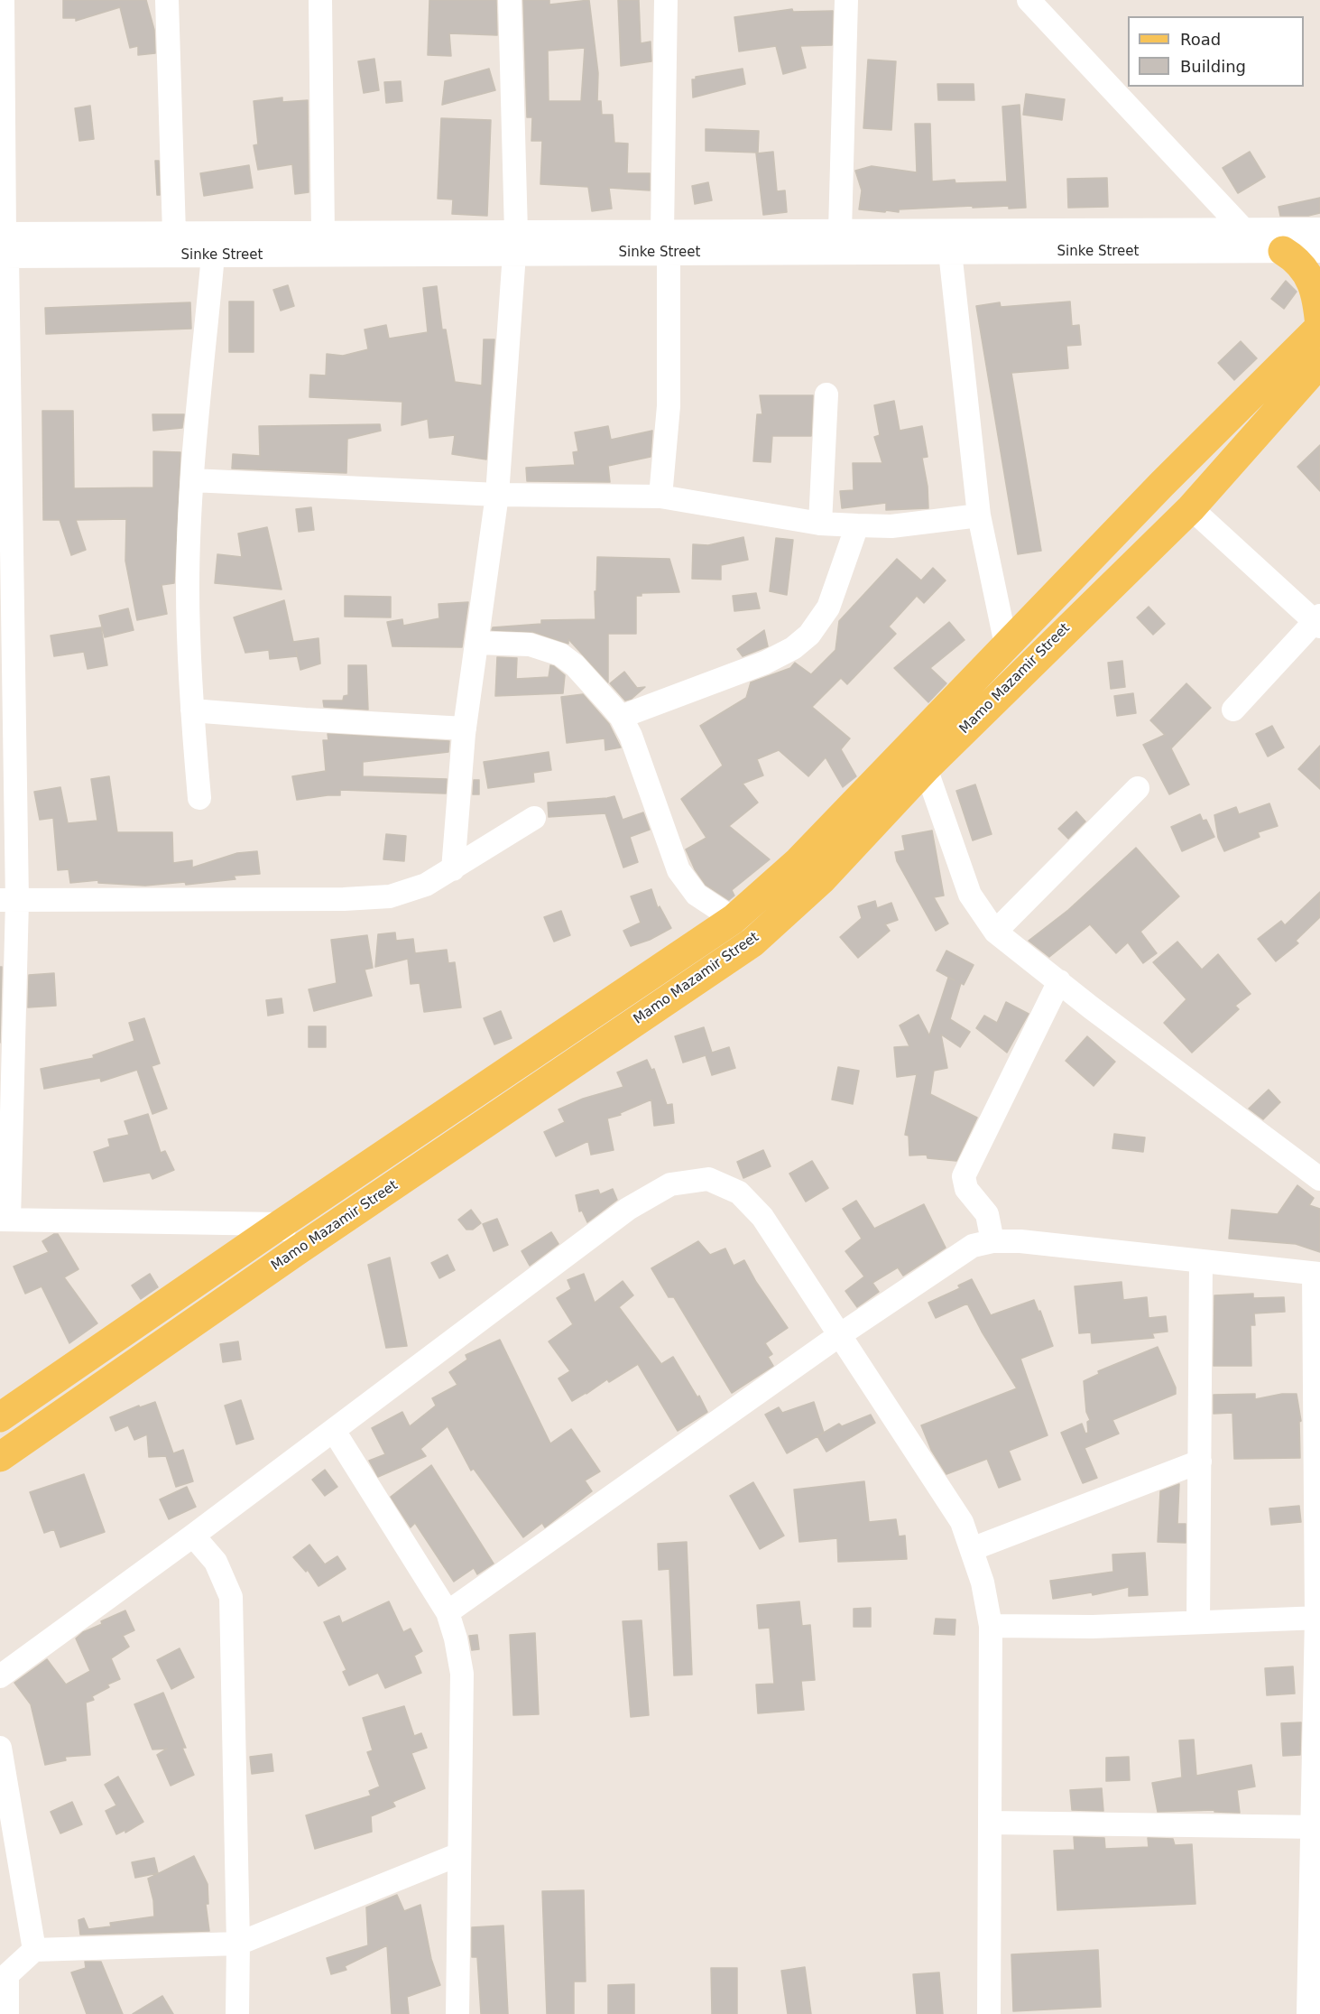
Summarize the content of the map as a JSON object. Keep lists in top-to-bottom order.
{
  "streets": {
    "main road": ["Mamo Mazamir Street"],
    "street": ["Sinke Street"]
  },
  "legend": ["Road", "Building"]
}
